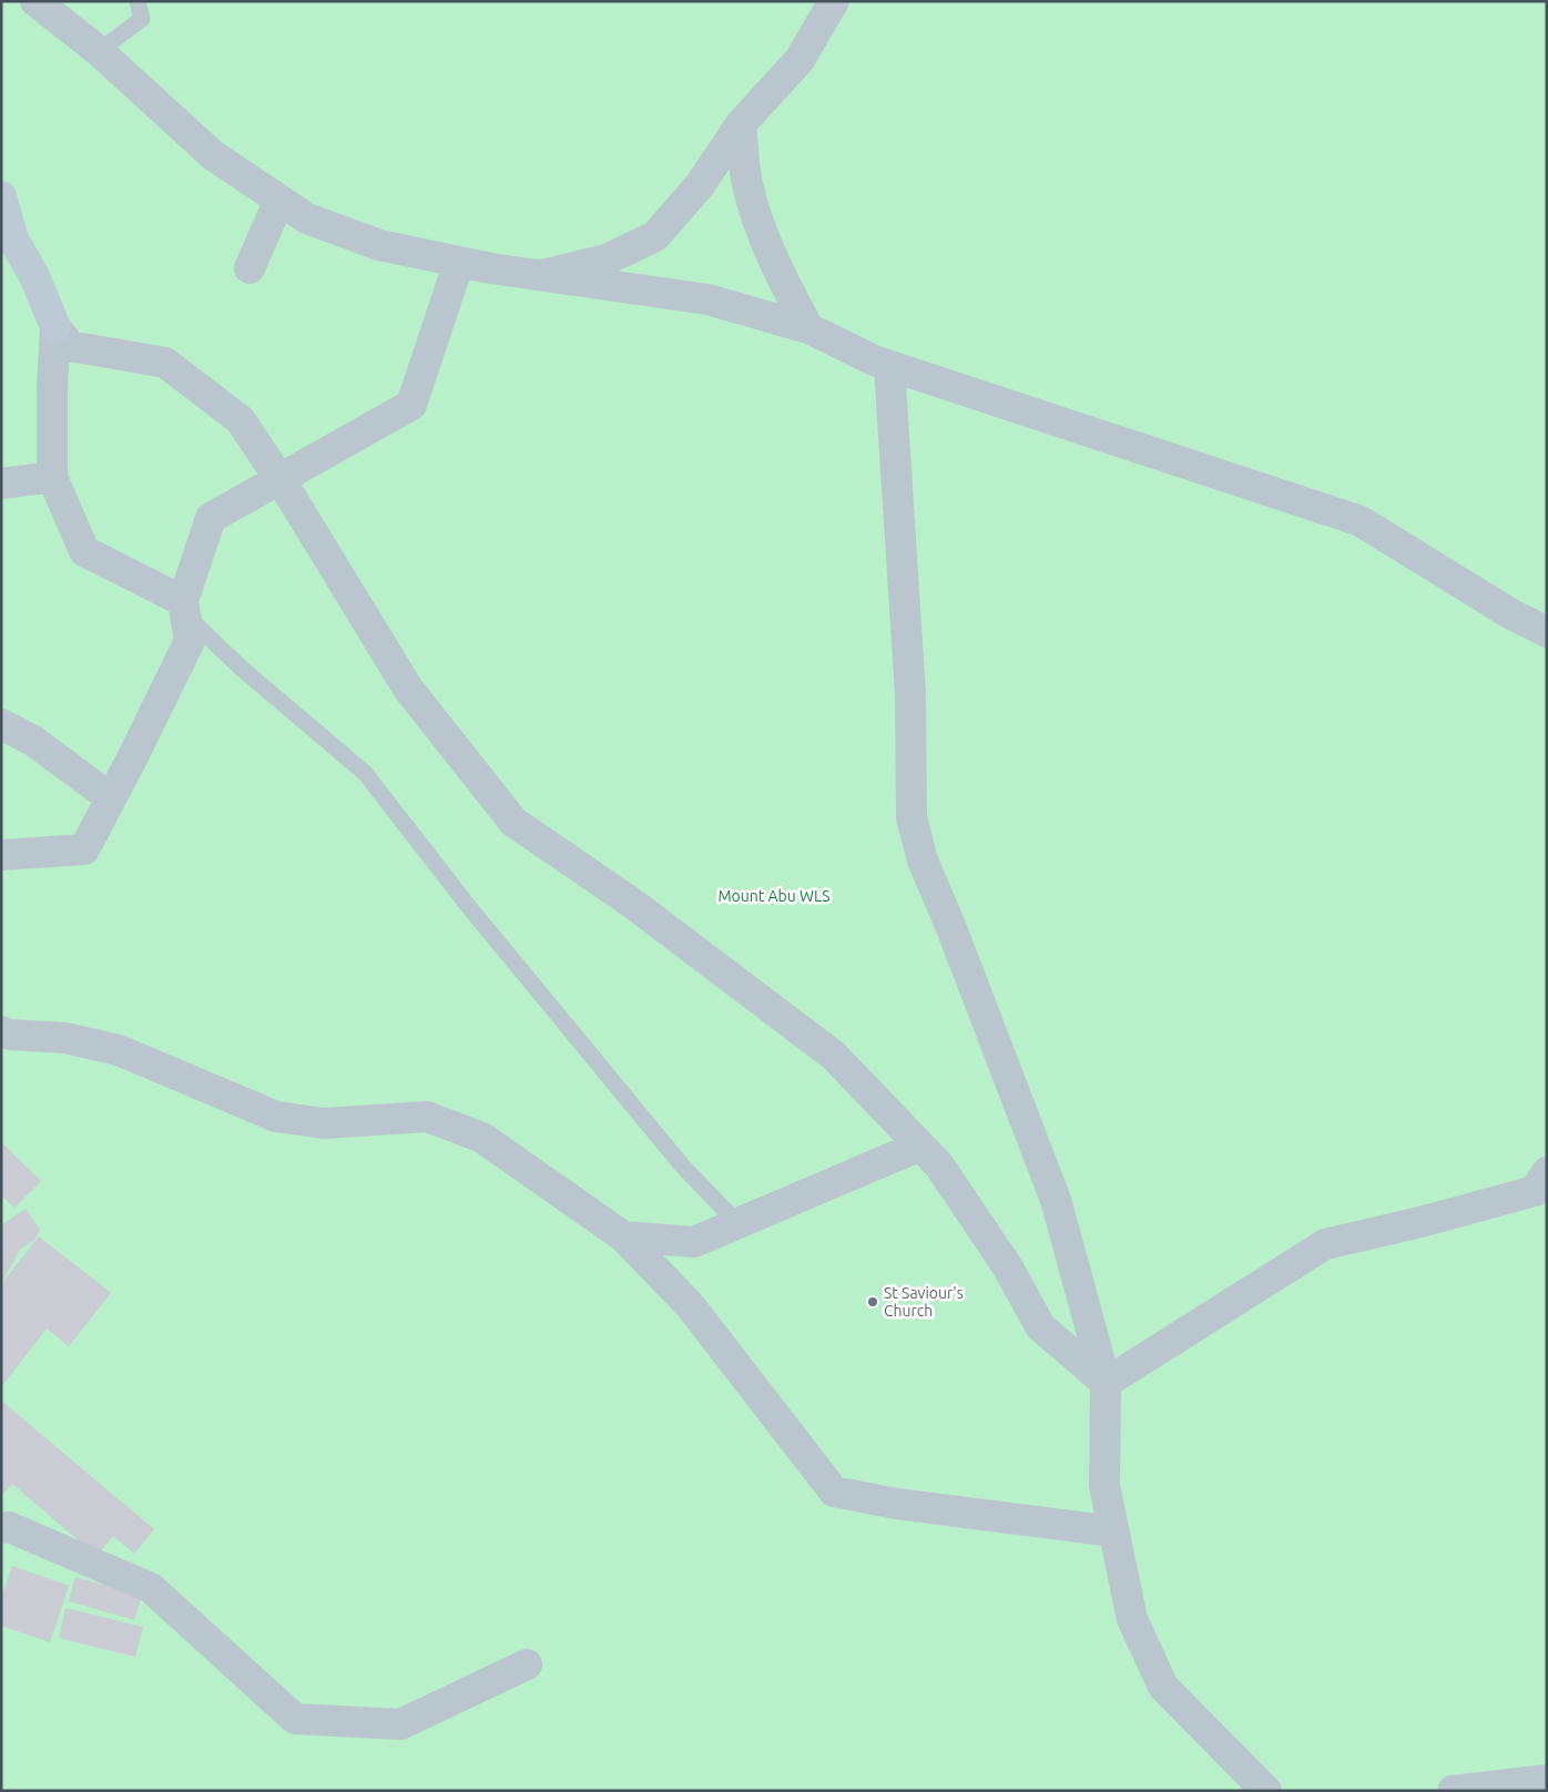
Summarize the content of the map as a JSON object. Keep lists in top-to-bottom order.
{
  "parks": ["Mount Abu WLS"],
  "places": ["St Saviour's Church"]
}
